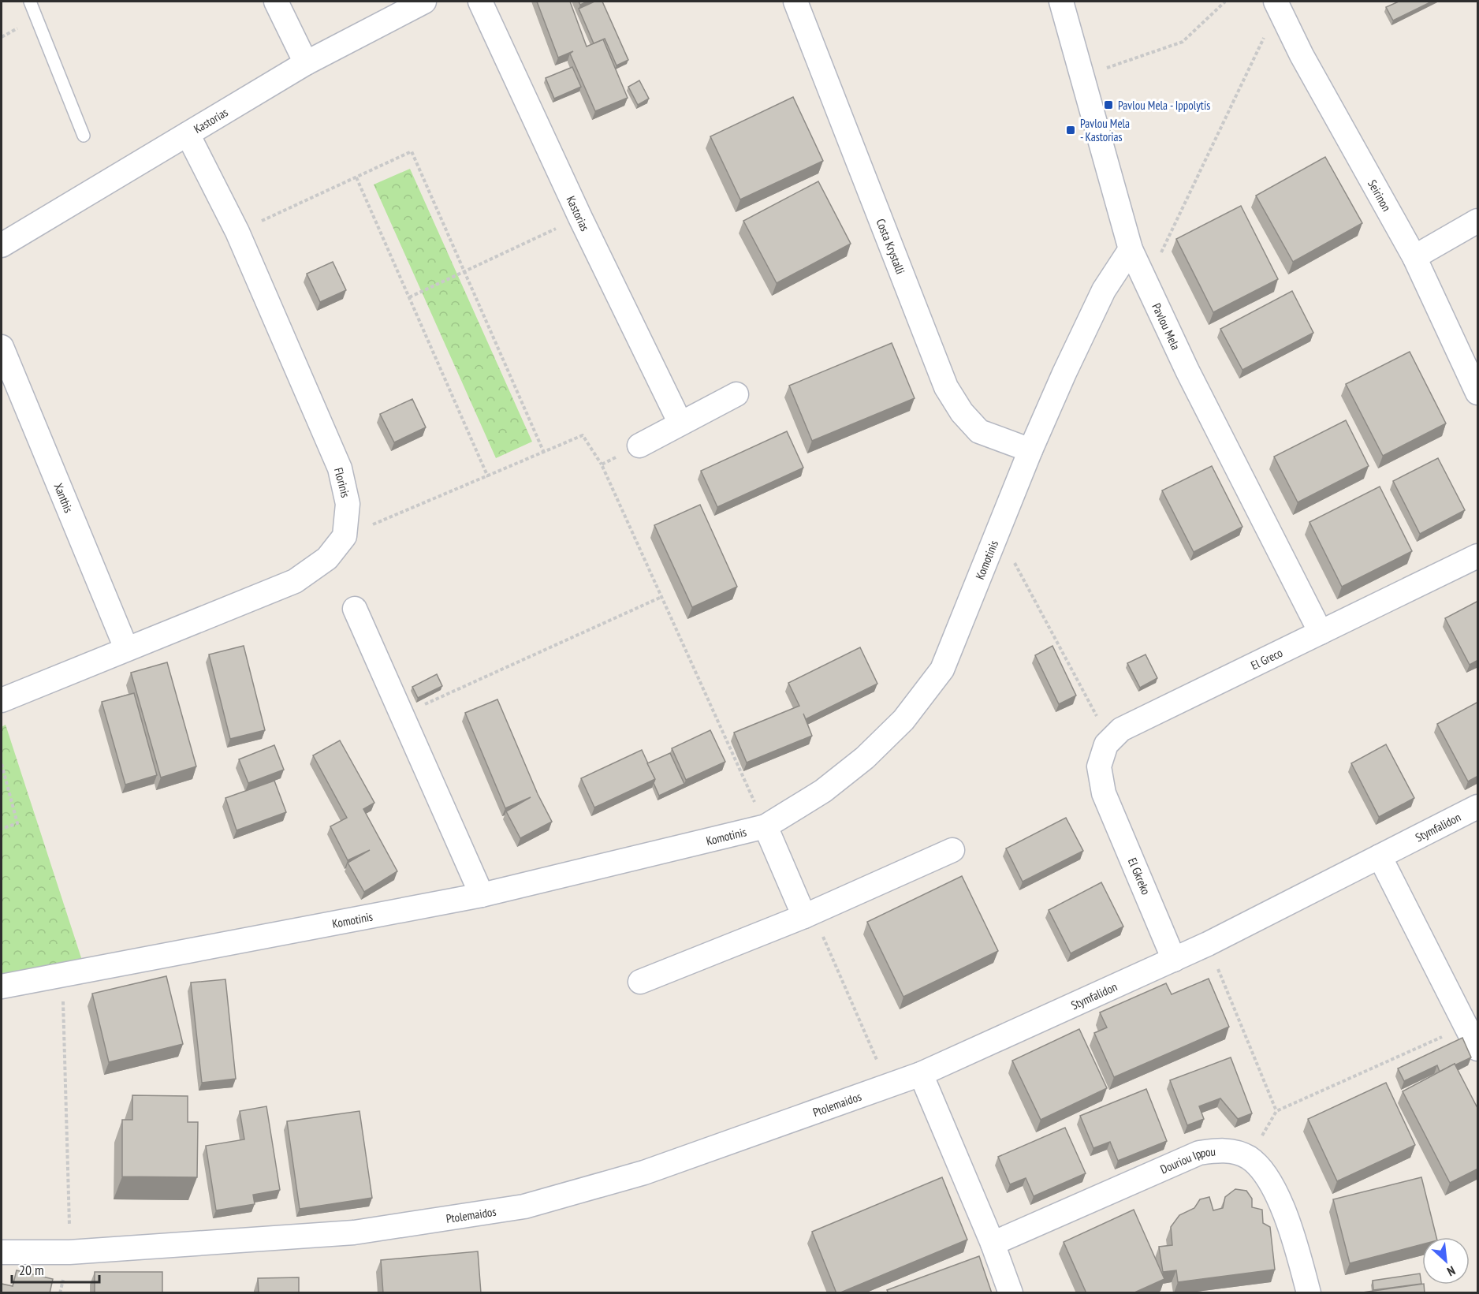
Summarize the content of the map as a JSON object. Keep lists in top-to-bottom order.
{
  "streets": {
    "street": [
      "Kastorias",
      "Seirinon",
      "Costa Krystalli",
      "Pavlou Mela",
      "Florinis",
      "Xanthis",
      "Komotinis",
      "El Greco",
      "Stymfalidon",
      "El Gkreko",
      "Ptolemaidos",
      "Douriou Ippou"
    ]
  },
  "crossings": [
    ["Kastorias", "Florinis"],
    ["Costa Krystalli", "Komotinis"],
    ["Pavlou Mela", "Komotinis"],
    ["Pavlou Mela", "El Greco"],
    ["El Greco", "El Gkreko"],
    ["Stymfalidon", "El Gkreko"],
    ["Stymfalidon", "Ptolemaidos"]
  ],
  "places": {
    "transit": ["Pavlou Mela - Ippolytis", "Pavlou Mela - Kastorias"]
  },
  "scale_bar": "20 m",
  "north": "bottom right"
}
